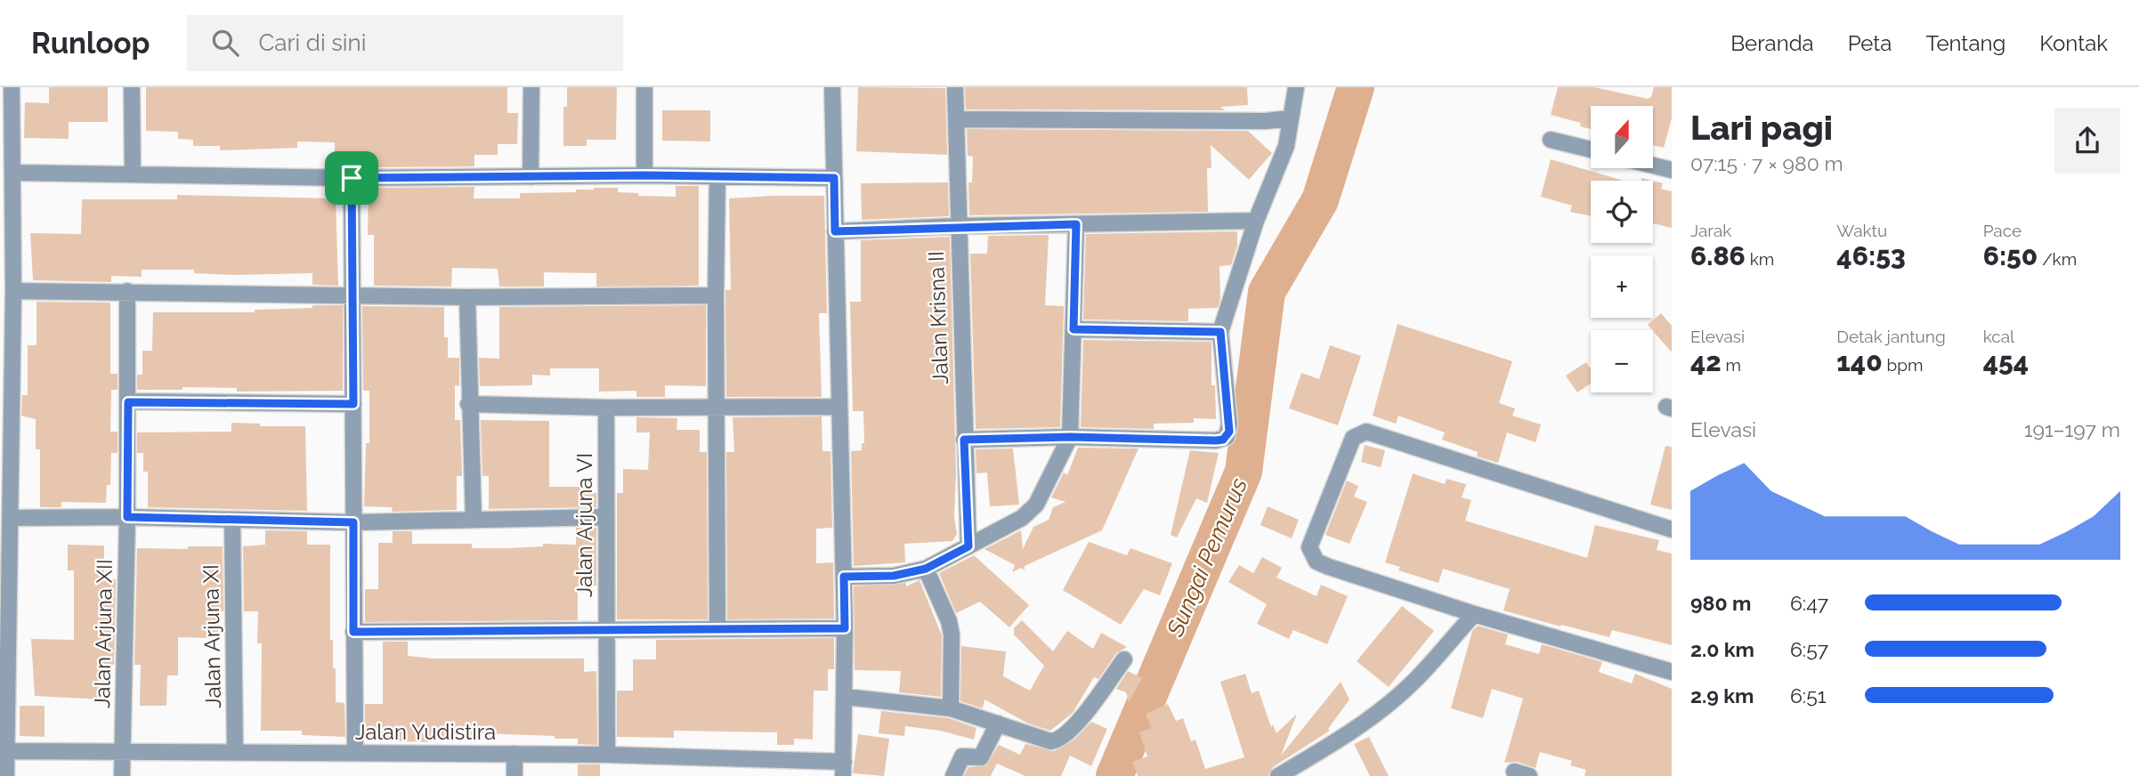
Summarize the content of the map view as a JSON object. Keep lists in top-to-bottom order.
{
  "streets": {
    "street": [
      "Jalan Krisna II",
      "Jalan Arjuna VI",
      "Jalan Arjuna XII",
      "Jalan Arjuna XI",
      "Jalan Yudistira"
    ]
  },
  "crossings": [
    ["Jalan Arjuna VI", "Jalan Yudistira"],
    ["Jalan Arjuna XII", "Jalan Yudistira"],
    ["Jalan Arjuna XI", "Jalan Yudistira"]
  ],
  "water": ["Sungai Pemurus"],
  "north": "top",
  "page": {
    "header": "Runloop",
    "search": "Cari di sini",
    "nav": [
      "Beranda",
      "Peta",
      "Tentang",
      "Kontak"
    ],
    "heading": ["Lari pagi", "07:15 · 7 × 980 m"],
    "map_buttons": ["+", "−"],
    "stats": [
      ["Jarak", "6.86 km"],
      ["Waktu", "46:53"],
      ["Pace", "6:50 /km"],
      ["Elevasi", "42 m"],
      ["Detak jantung", "140 bpm"],
      ["kcal", "454"]
    ],
    "chart": ["Elevasi", "191–197 m"],
    "list": [
      {
        "name": "980 m",
        "note": "6:47"
      },
      {
        "name": "2.0 km",
        "note": "6:57"
      },
      {
        "name": "2.9 km",
        "note": "6:51"
      }
    ]
  }
}
